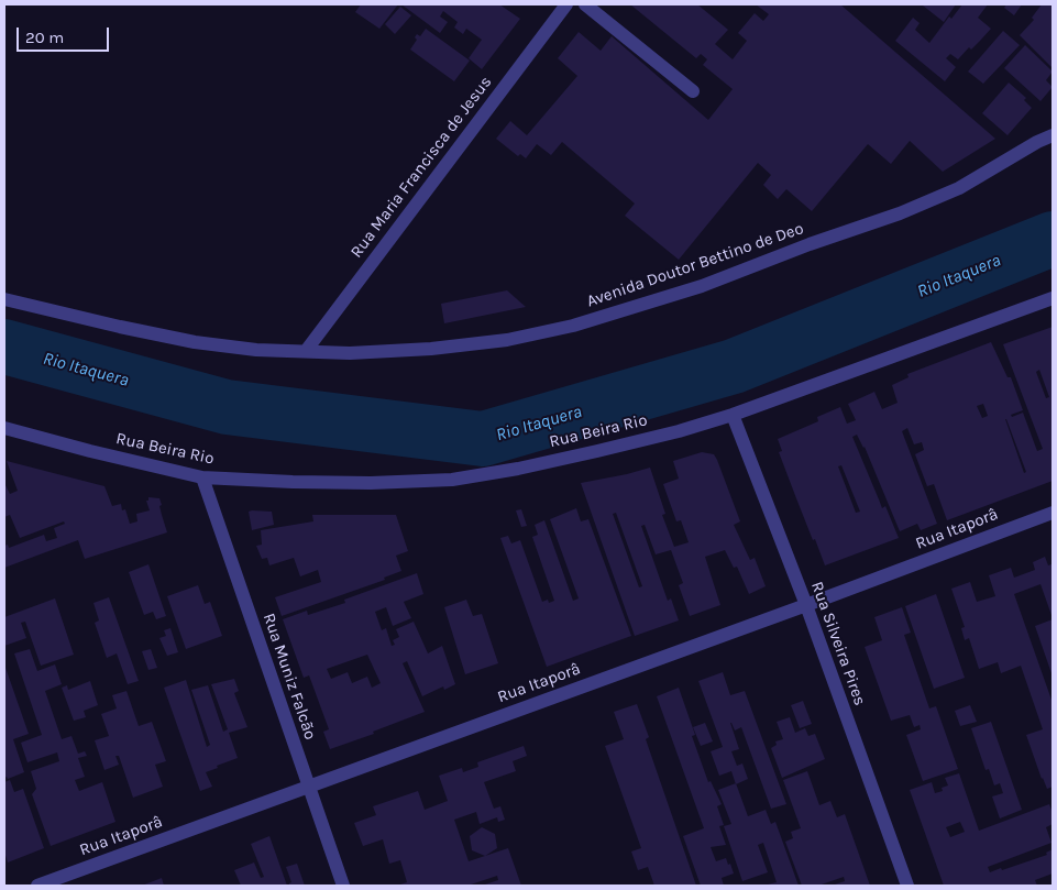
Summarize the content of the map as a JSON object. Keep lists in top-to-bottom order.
{
  "streets": {
    "street": [
      "Rua Maria Francisca de Jesus",
      "Avenida Doutor Bettino de Deo",
      "Rua Beira Rio",
      "Rua Itaporâ",
      "Rua Silveira Pires",
      "Rua Muniz Falcão"
    ]
  },
  "crossings": [
    ["Rua Maria Francisca de Jesus", "Avenida Doutor Bettino de Deo"],
    ["Rua Beira Rio", "Rua Silveira Pires"],
    ["Rua Beira Rio", "Rua Muniz Falcão"],
    ["Rua Itaporâ", "Rua Silveira Pires"],
    ["Rua Itaporâ", "Rua Muniz Falcão"]
  ],
  "water": ["Rio Itaquera"],
  "scale_bar": "20 m"
}
